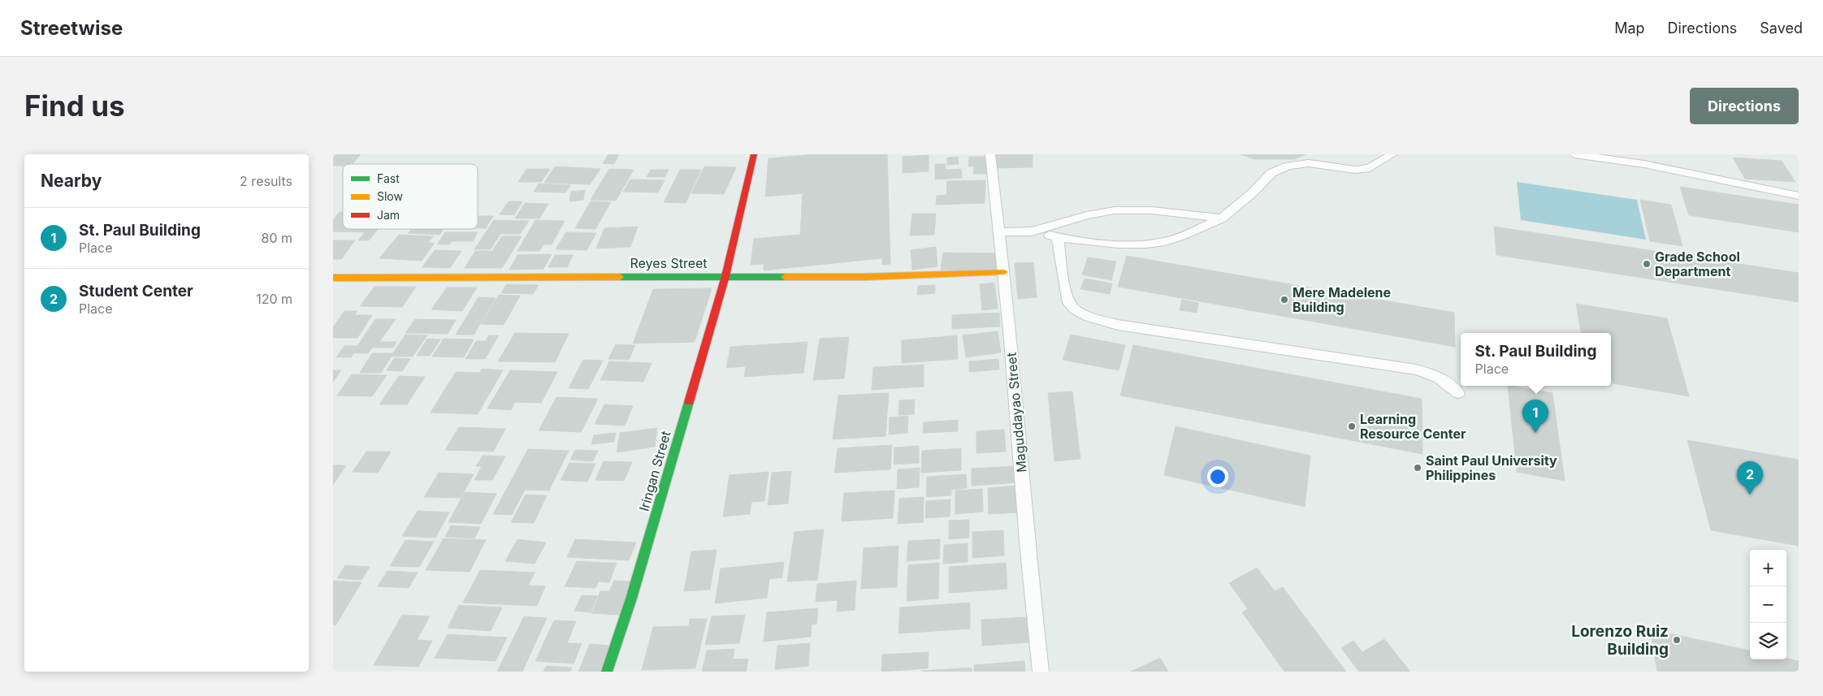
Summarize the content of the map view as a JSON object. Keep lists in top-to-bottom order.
{
  "streets": {
    "street": ["Reyes Street", "Iringan Street"],
    "lane": ["Maguddayao Street"]
  },
  "crossings": [
    ["Reyes Street", "Maguddayao Street"],
    ["Reyes Street", "Iringan Street"]
  ],
  "places": [
    "Grade School Department",
    "Mere Madelene Building",
    "Learning Resource Center",
    "Saint Paul University Philippines",
    "Lorenzo Ruiz Building"
  ],
  "legend": ["Fast", "Slow", "Jam"],
  "page": {
    "header": "Streetwise",
    "nav": ["Map", "Directions", "Saved"],
    "buttons": "Directions",
    "title": "Find us",
    "heading": ["Nearby", "2 results"],
    "list": [
      {
        "mark": "1",
        "name": "St. Paul Building",
        "note": "Place",
        "value": "80 m"
      },
      {
        "mark": "2",
        "name": "Student Center",
        "note": "Place",
        "value": "120 m"
      }
    ],
    "popup": ["St. Paul Building", "Place"],
    "pins": ["1", "2"],
    "map_buttons": ["+", "−"]
  }
}
